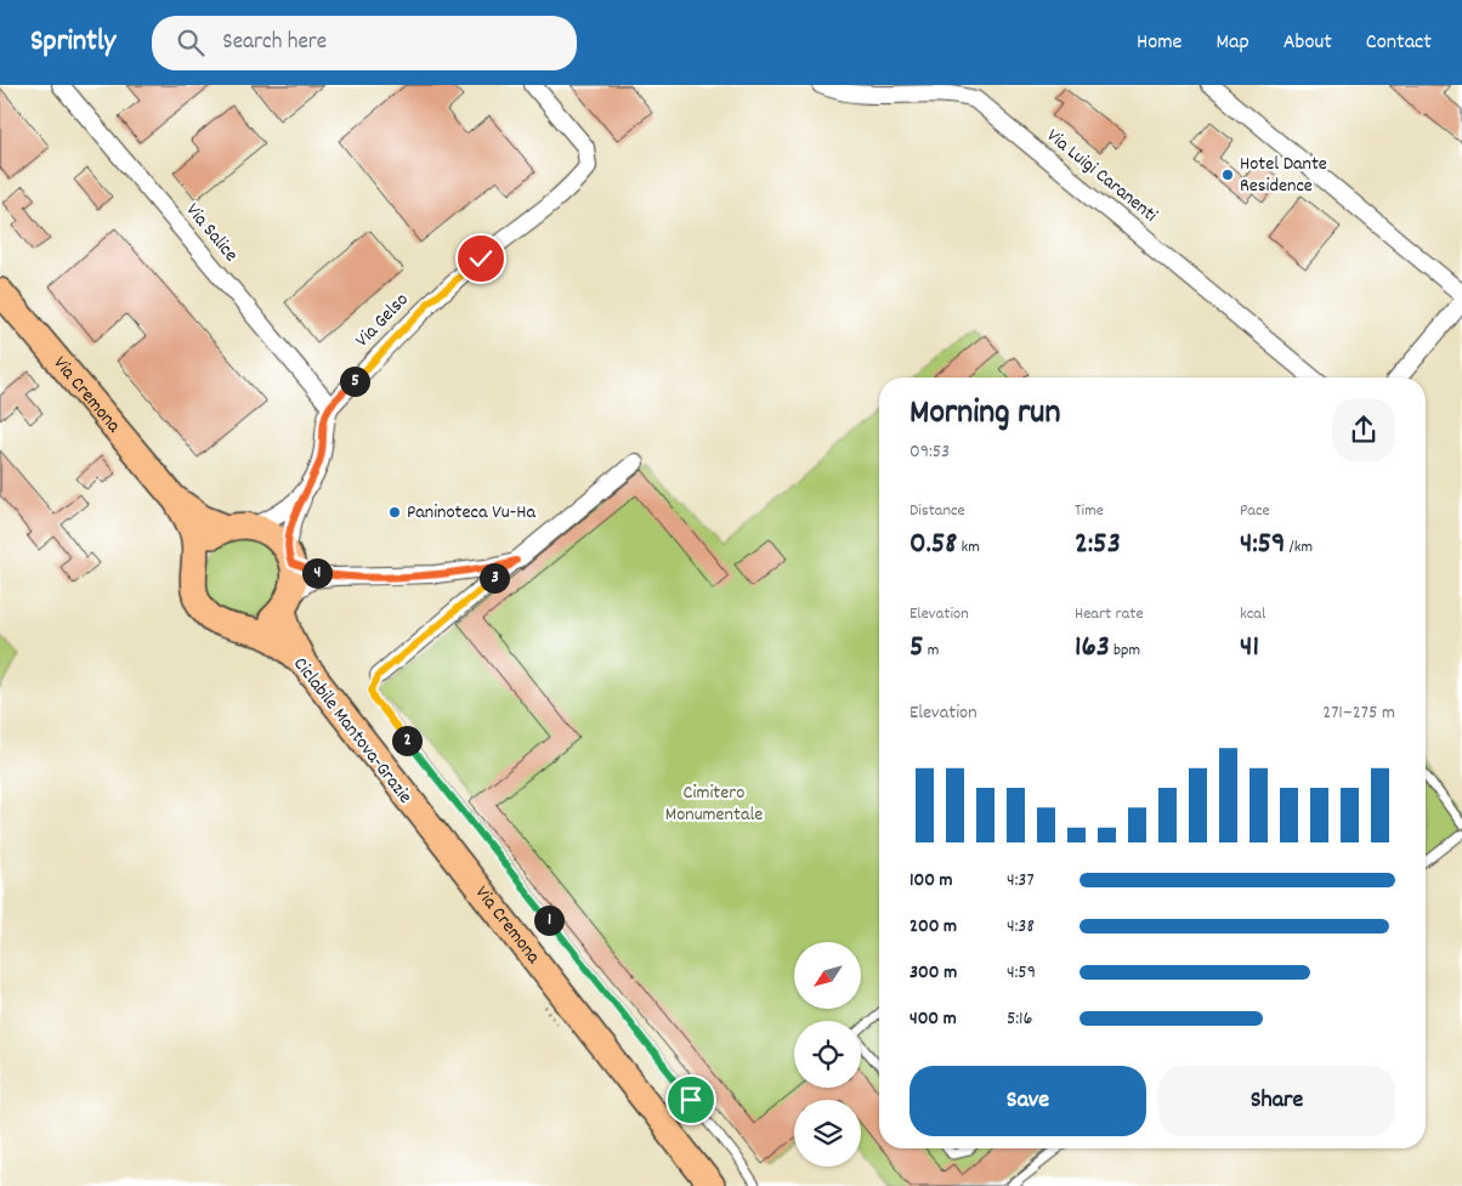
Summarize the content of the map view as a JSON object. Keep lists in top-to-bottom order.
{
  "streets": {
    "main road": ["Via Cremona"],
    "street": ["Via Luigi Caranenti", "Via Salice", "Via Gelso"]
  },
  "crossings": [
    ["Via Salice", "Via Gelso"]
  ],
  "parks": ["Cimitero Monumentale"],
  "places": ["Hotel Dante Residence", "Paninoteca Vu-Ha"],
  "north": "bottom left",
  "page": {
    "header": "Sprintly",
    "search": "Search here",
    "nav": [
      "Home",
      "Map",
      "About",
      "Contact"
    ],
    "pins": [
      "5",
      "4",
      "3",
      "2",
      "1"
    ],
    "heading": ["Morning run", "09:53"],
    "stats": [
      ["Distance", "0.58 km"],
      ["Time", "2:53"],
      ["Pace", "4:59 /km"],
      ["Elevation", "5 m"],
      ["Heart rate", "163 bpm"],
      ["kcal", "41"]
    ],
    "chart": ["Elevation", "271–275 m"],
    "list": [
      {
        "name": "100 m",
        "note": "4:37"
      },
      {
        "name": "200 m",
        "note": "4:38"
      },
      {
        "name": "300 m",
        "note": "4:59"
      },
      {
        "name": "400 m",
        "note": "5:16"
      }
    ],
    "buttons": ["Save", "Share"]
  }
}
